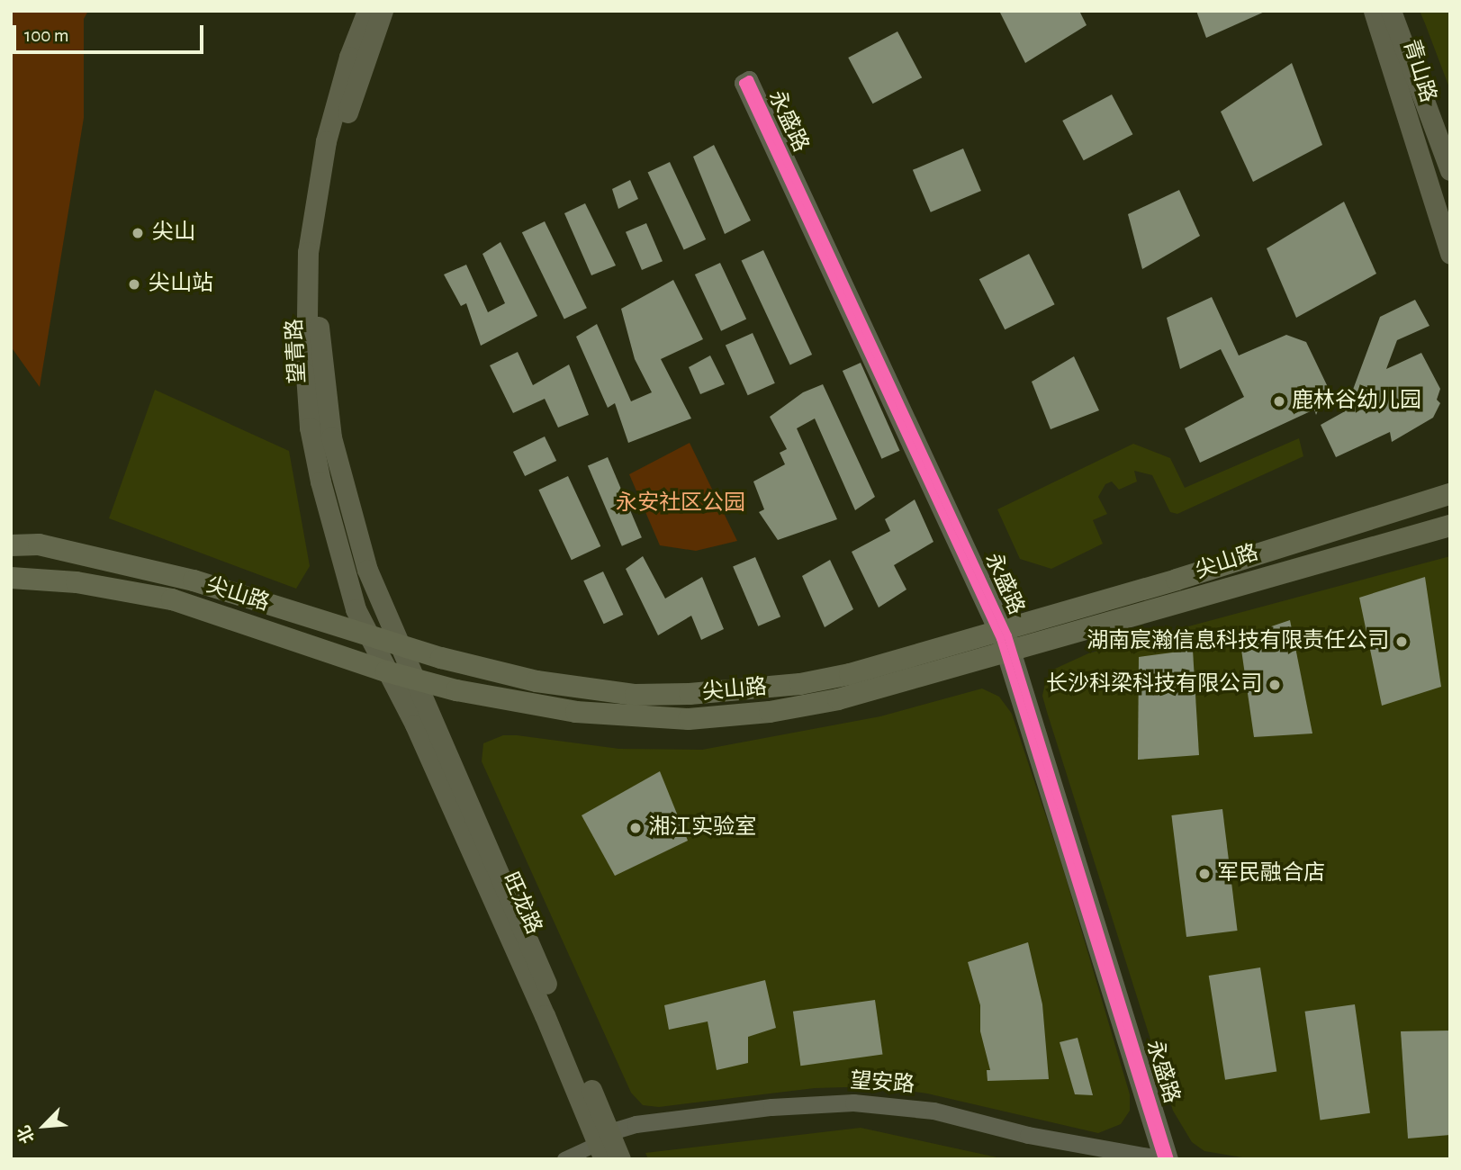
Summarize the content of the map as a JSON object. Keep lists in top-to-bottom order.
{
  "streets": {
    "main road": [
      "青山路",
      "望青路",
      "尖山路",
      "旺龙路"
    ],
    "street": ["永盛路", "望安路"]
  },
  "crossings": [
    ["永盛路", "尖山路"],
    ["永盛路", "望安路"],
    ["望青路", "尖山路"],
    ["望青路", "旺龙路"],
    ["尖山路", "旺龙路"],
    ["旺龙路", "望安路"]
  ],
  "parks": ["永安社区公园"],
  "places": [
    "尖山",
    "尖山站",
    "鹿林谷幼儿园",
    "湖南宸瀚信息科技有限责任公司",
    "长沙科梁科技有限公司",
    "湘江实验室",
    "军民融合店"
  ],
  "scale_bar": "100 m",
  "north": "bottom left"
}
